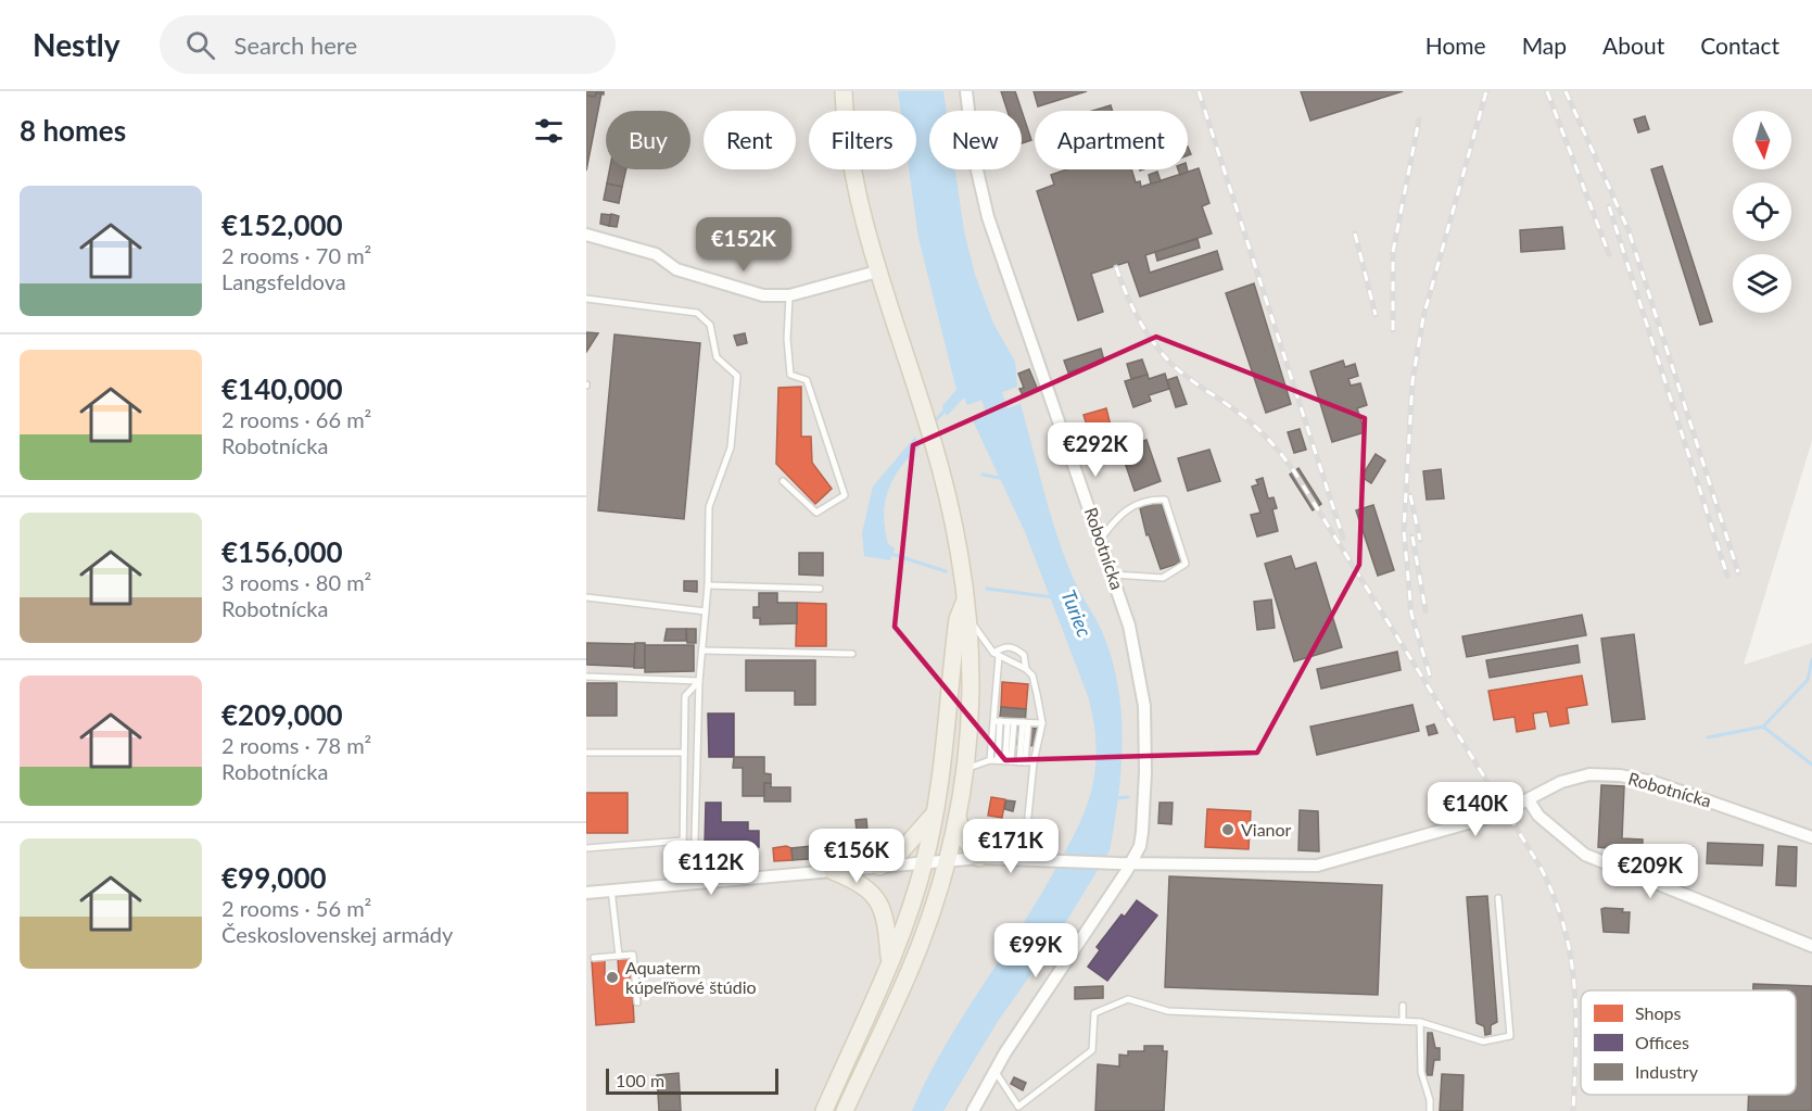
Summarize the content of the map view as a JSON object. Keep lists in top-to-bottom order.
{
  "streets": {
    "street": ["Robotnícka"]
  },
  "water": ["Turiec"],
  "places": ["Vianor", "Aquaterm kúpeľňové štúdio"],
  "legend": ["Shops", "Offices", "Industry"],
  "scale_bar": "100 m",
  "north": "bottom",
  "page": {
    "header": "Nestly",
    "search": "Search here",
    "nav": [
      "Home",
      "Map",
      "About",
      "Contact"
    ],
    "heading": "8 homes",
    "chip": [
      "Buy",
      "Rent",
      "Filters",
      "New",
      "Apartment"
    ],
    "list": [
      {
        "name": "€152,000",
        "note": "2 rooms · 70 m² · Langsfeldova"
      },
      {
        "name": "€140,000",
        "note": "2 rooms · 66 m² · Robotnícka"
      },
      {
        "name": "€156,000",
        "note": "3 rooms · 80 m² · Robotnícka"
      },
      {
        "name": "€209,000",
        "note": "2 rooms · 78 m² · Robotnícka"
      },
      {
        "name": "€99,000",
        "note": "2 rooms · 56 m² · Československej armády"
      }
    ],
    "price": [
      "€152K",
      "€292K",
      "€140K",
      "€171K",
      "€156K",
      "€112K",
      "€209K",
      "€99K"
    ],
    "scale": "100 m"
  }
}
